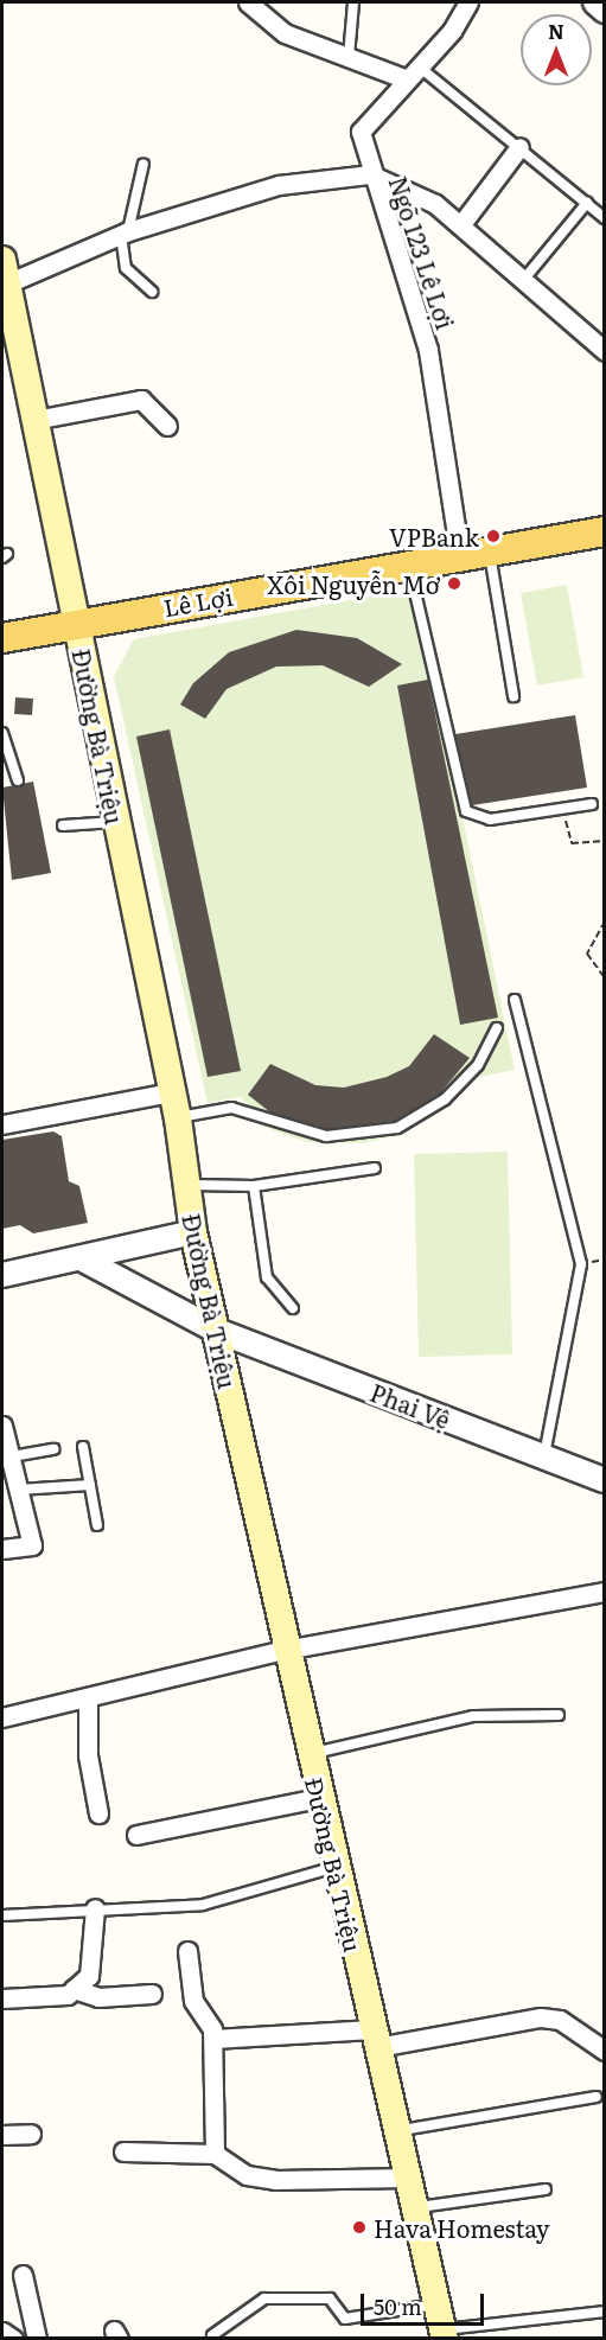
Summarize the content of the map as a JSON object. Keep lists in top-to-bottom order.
{
  "streets": {
    "main road": ["Lê Lợi", "Đường Bà Triệu"],
    "street": ["Ngõ 123 Lê Lợi", "Phai Vệ"]
  },
  "crossings": [
    ["Ngõ 123 Lê Lợi", "Lê Lợi"],
    ["Lê Lợi", "Đường Bà Triệu"],
    ["Đường Bà Triệu", "Phai Vệ"]
  ],
  "places": ["VPBank", "Xôi Nguyễn Mơ", "Hava Homestay"],
  "scale_bar": "50 m",
  "north": "top"
}
